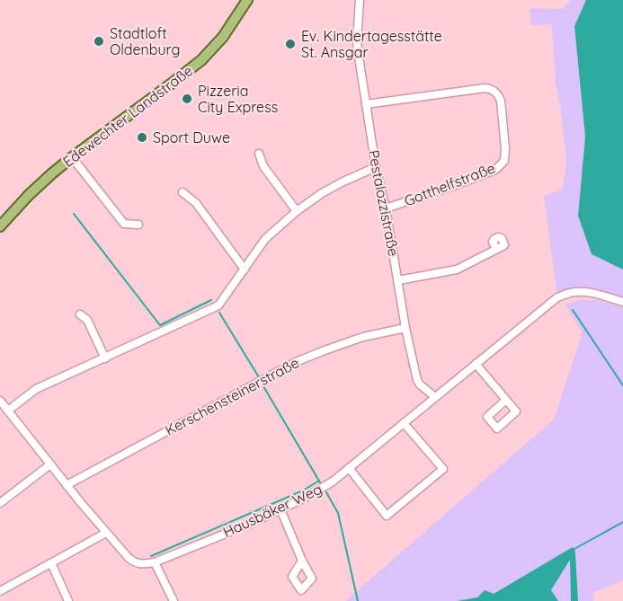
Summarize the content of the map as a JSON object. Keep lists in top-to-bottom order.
{
  "streets": {
    "main road": ["Edewechter Landstraße"],
    "street": [
      "Gotthelfstraße",
      "Pestalozzistraße",
      "Kerschensteinerstraße",
      "Hausbäker Weg"
    ]
  },
  "crossings": [
    ["Gotthelfstraße", "Pestalozzistraße"],
    ["Pestalozzistraße", "Kerschensteinerstraße"],
    ["Pestalozzistraße", "Hausbäker Weg"]
  ],
  "places": [
    "Stadtloft Oldenburg",
    "Ev. Kindertagesstätte St. Ansgar",
    "Pizzeria City Express",
    "Sport Duwe"
  ]
}
